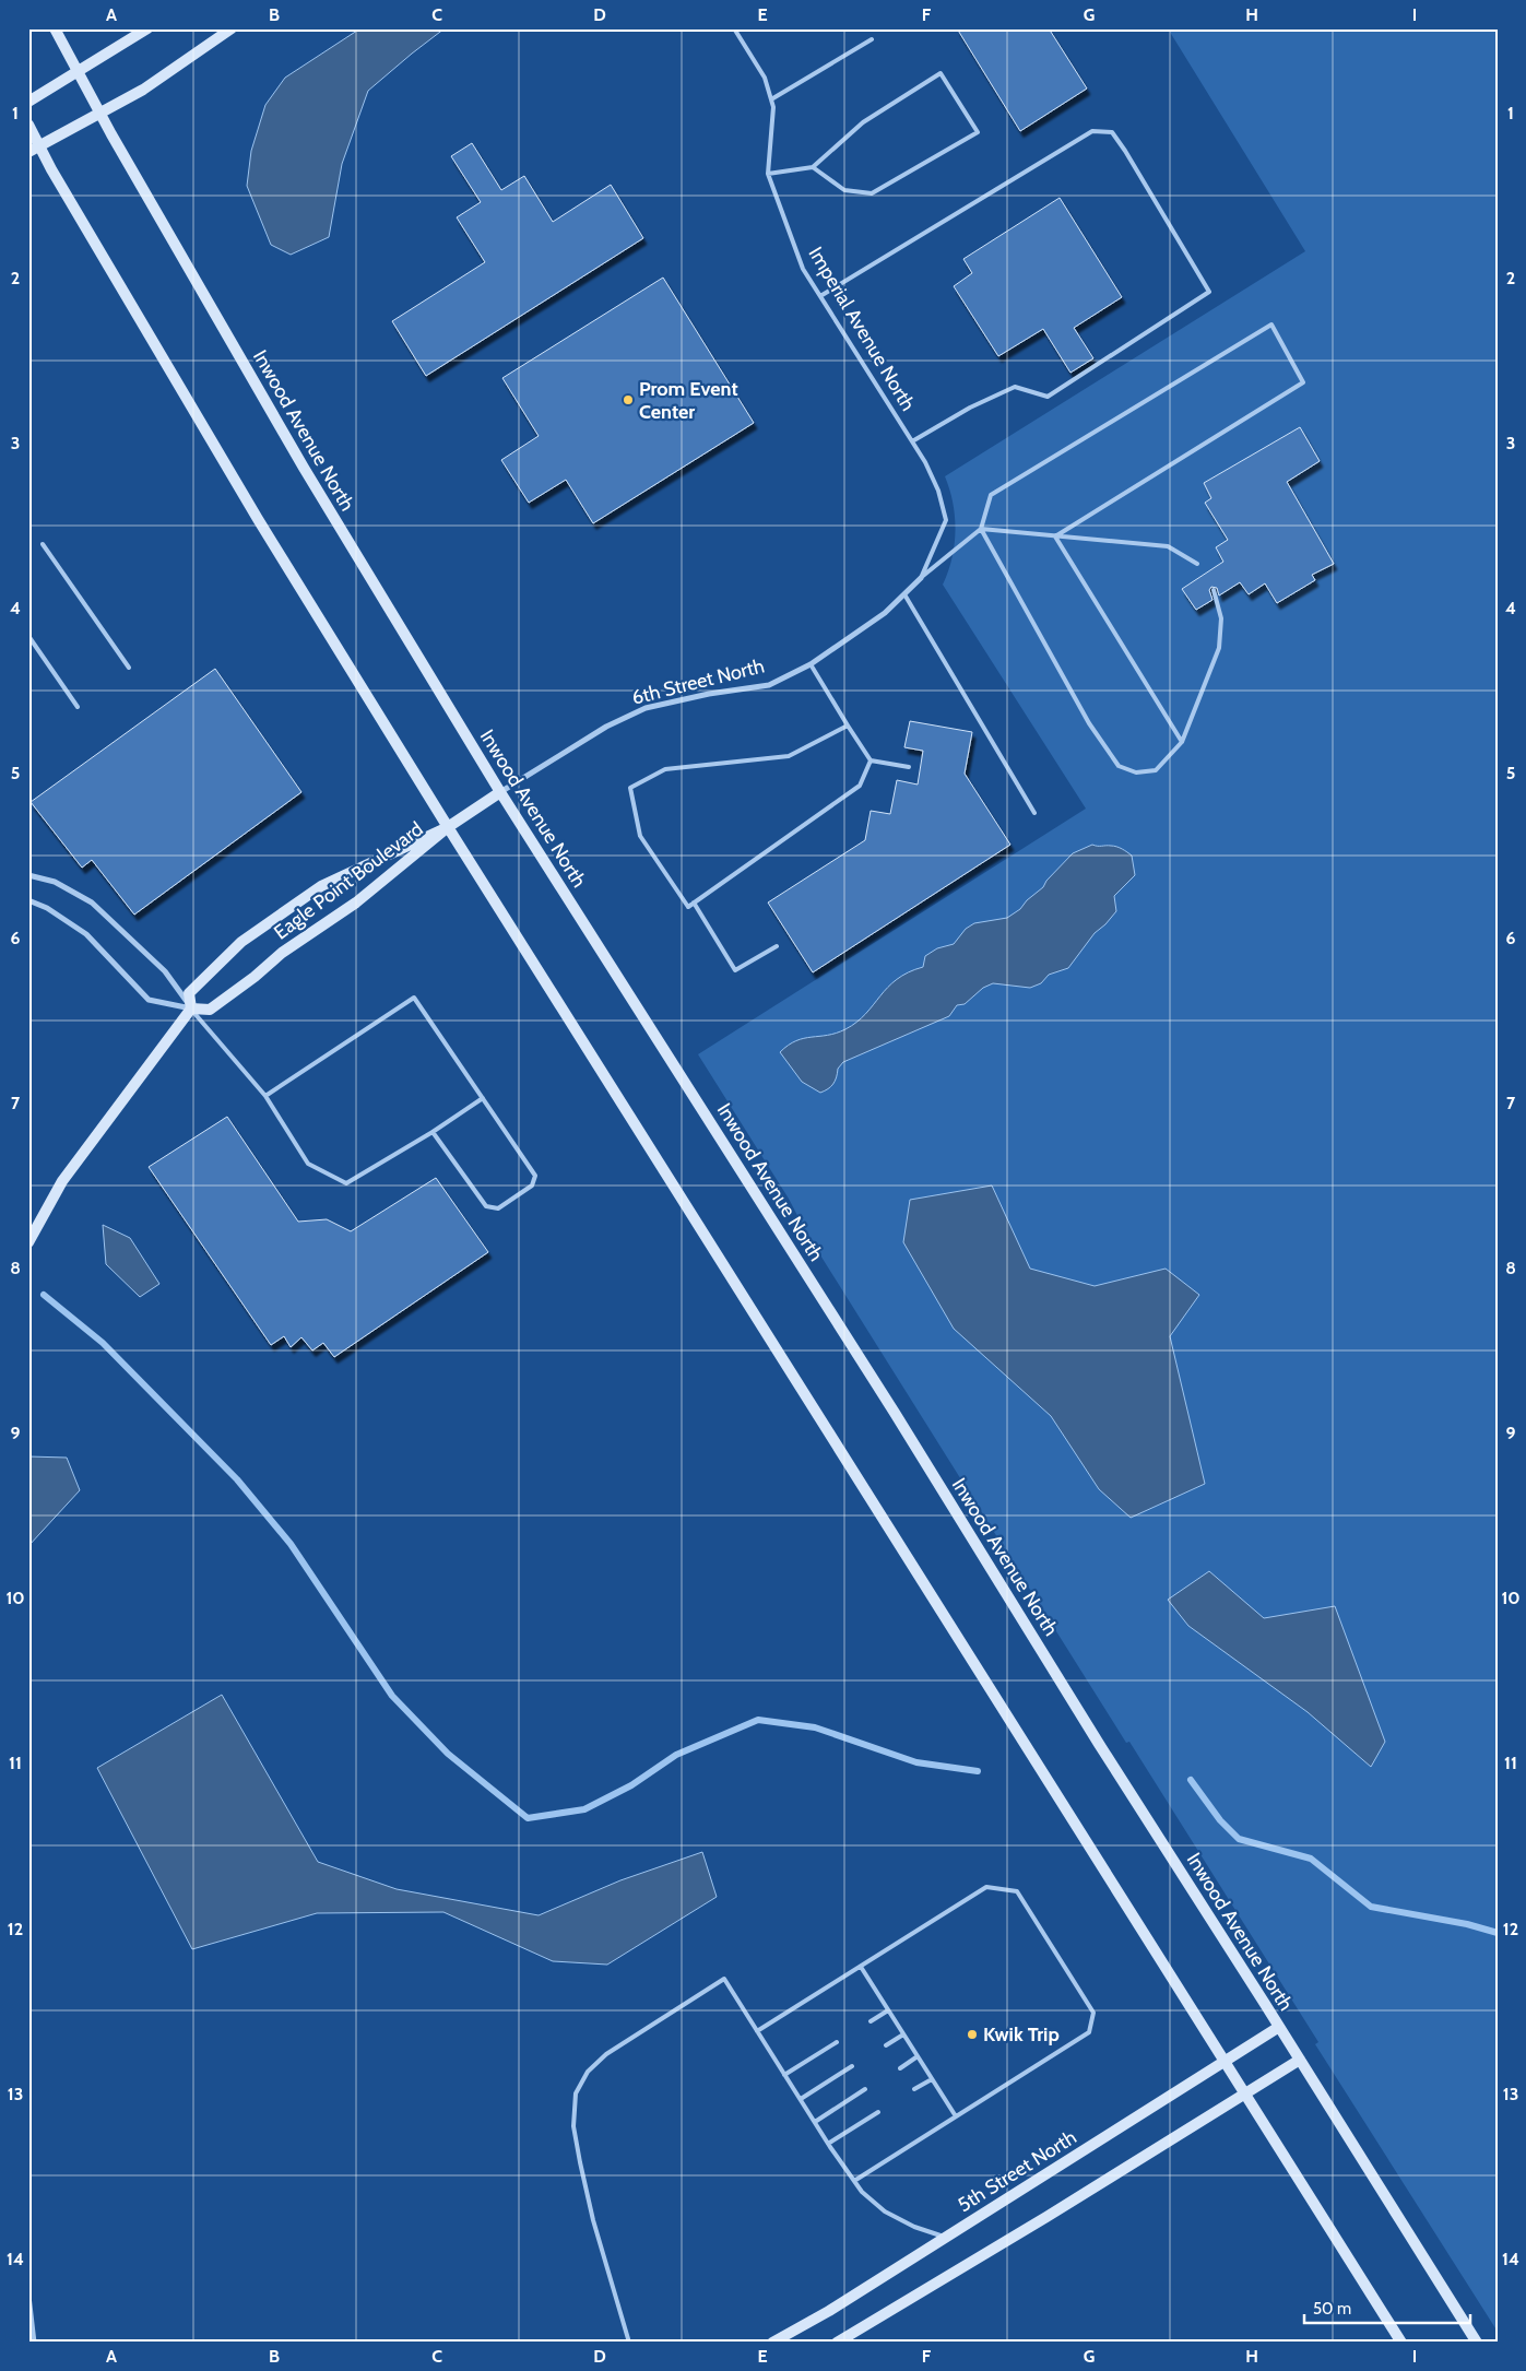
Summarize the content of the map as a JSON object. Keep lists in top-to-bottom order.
{
  "streets": {
    "main road": [
      "Inwood Avenue North",
      "6th Street North",
      "Eagle Point Boulevard",
      "5th Street North"
    ],
    "lane": ["Imperial Avenue North"]
  },
  "crossings": [
    ["Imperial Avenue North", "6th Street North"],
    ["Inwood Avenue North", "6th Street North"],
    ["Inwood Avenue North", "5th Street North"],
    ["6th Street North", "Eagle Point Boulevard"]
  ],
  "places": ["Prom Event Center", "Kwik Trip"],
  "scale_bar": "50 m",
  "grid": {
    "columns": [
      "A",
      "B",
      "C",
      "D",
      "E",
      "F",
      "G",
      "H",
      "I"
    ],
    "rows": [
      "1",
      "2",
      "3",
      "4",
      "5",
      "6",
      "7",
      "8",
      "9",
      "10",
      "11",
      "12",
      "13",
      "14"
    ]
  }
}
